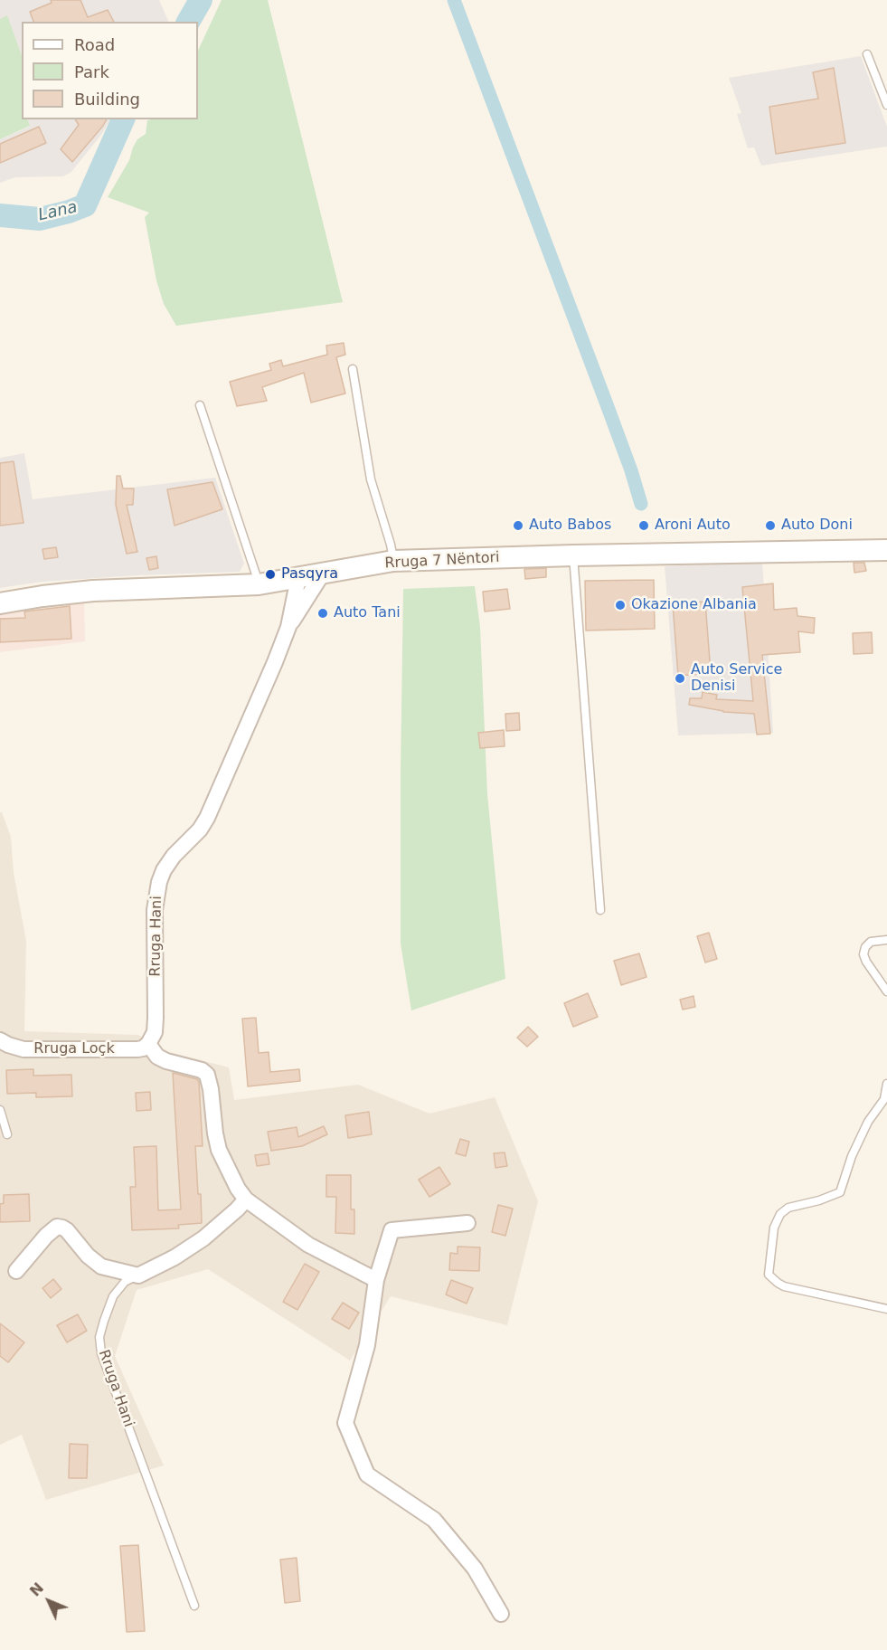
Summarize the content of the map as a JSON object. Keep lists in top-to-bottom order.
{
  "streets": {
    "main road": ["Rruga 7 Nëntori"],
    "street": ["Rruga Hani", "Rruga Loçk"]
  },
  "crossings": [
    ["Rruga 7 Nëntori", "Rruga Hani"],
    ["Rruga Hani", "Rruga Loçk"]
  ],
  "water": ["Lana"],
  "places": [
    "Auto Babos",
    "Aroni Auto",
    "Auto Doni",
    "Pasqyra",
    "Okazione Albania",
    "Auto Tani",
    "Auto Service Denisi"
  ],
  "legend": ["Road", "Park", "Building"],
  "north": "top left"
}
